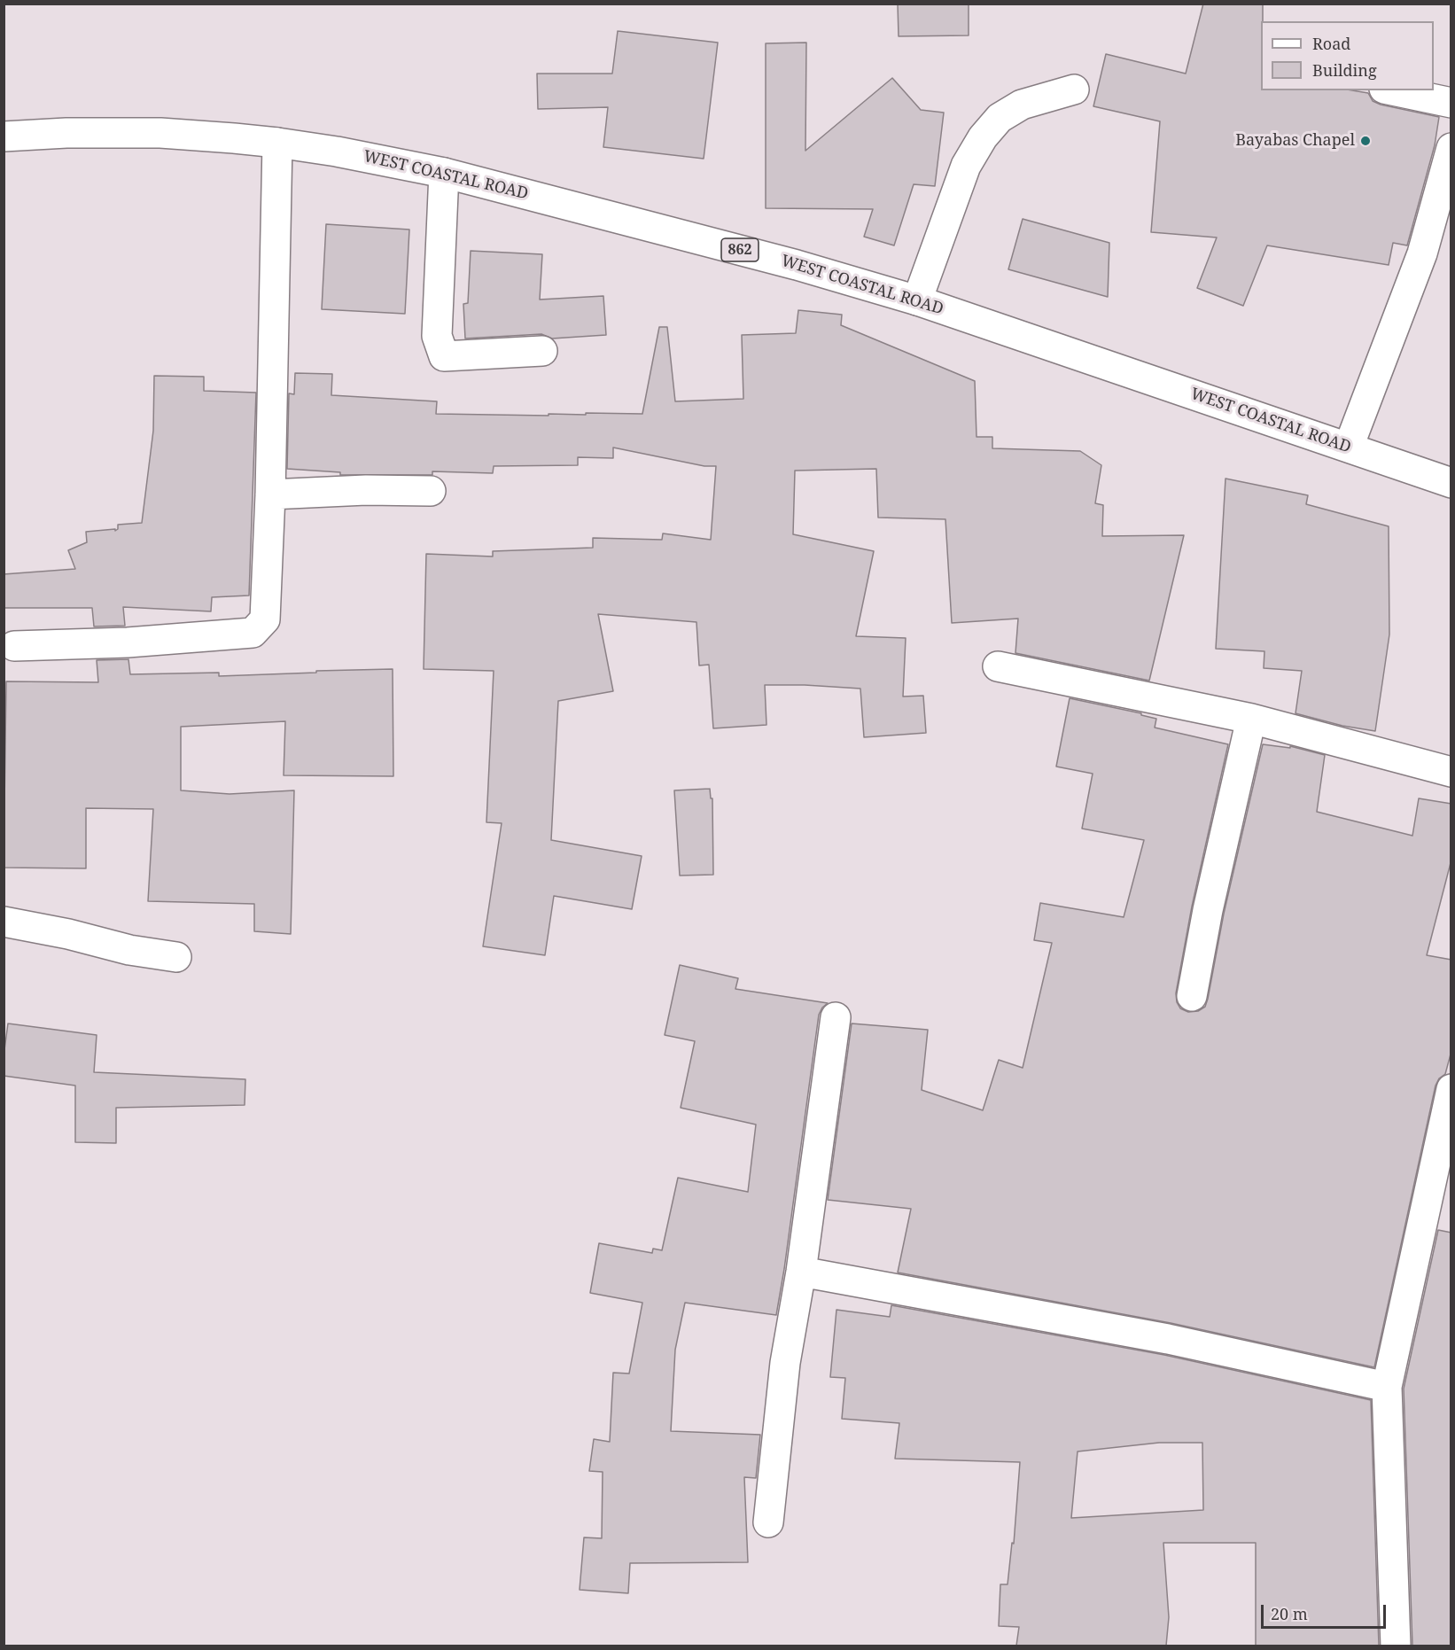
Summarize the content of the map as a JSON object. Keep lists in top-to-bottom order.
{
  "streets": {
    "street": ["WEST COASTAL ROAD", "862"]
  },
  "places": ["Bayabas Chapel"],
  "legend": ["Road", "Building"],
  "scale_bar": "20 m"
}
